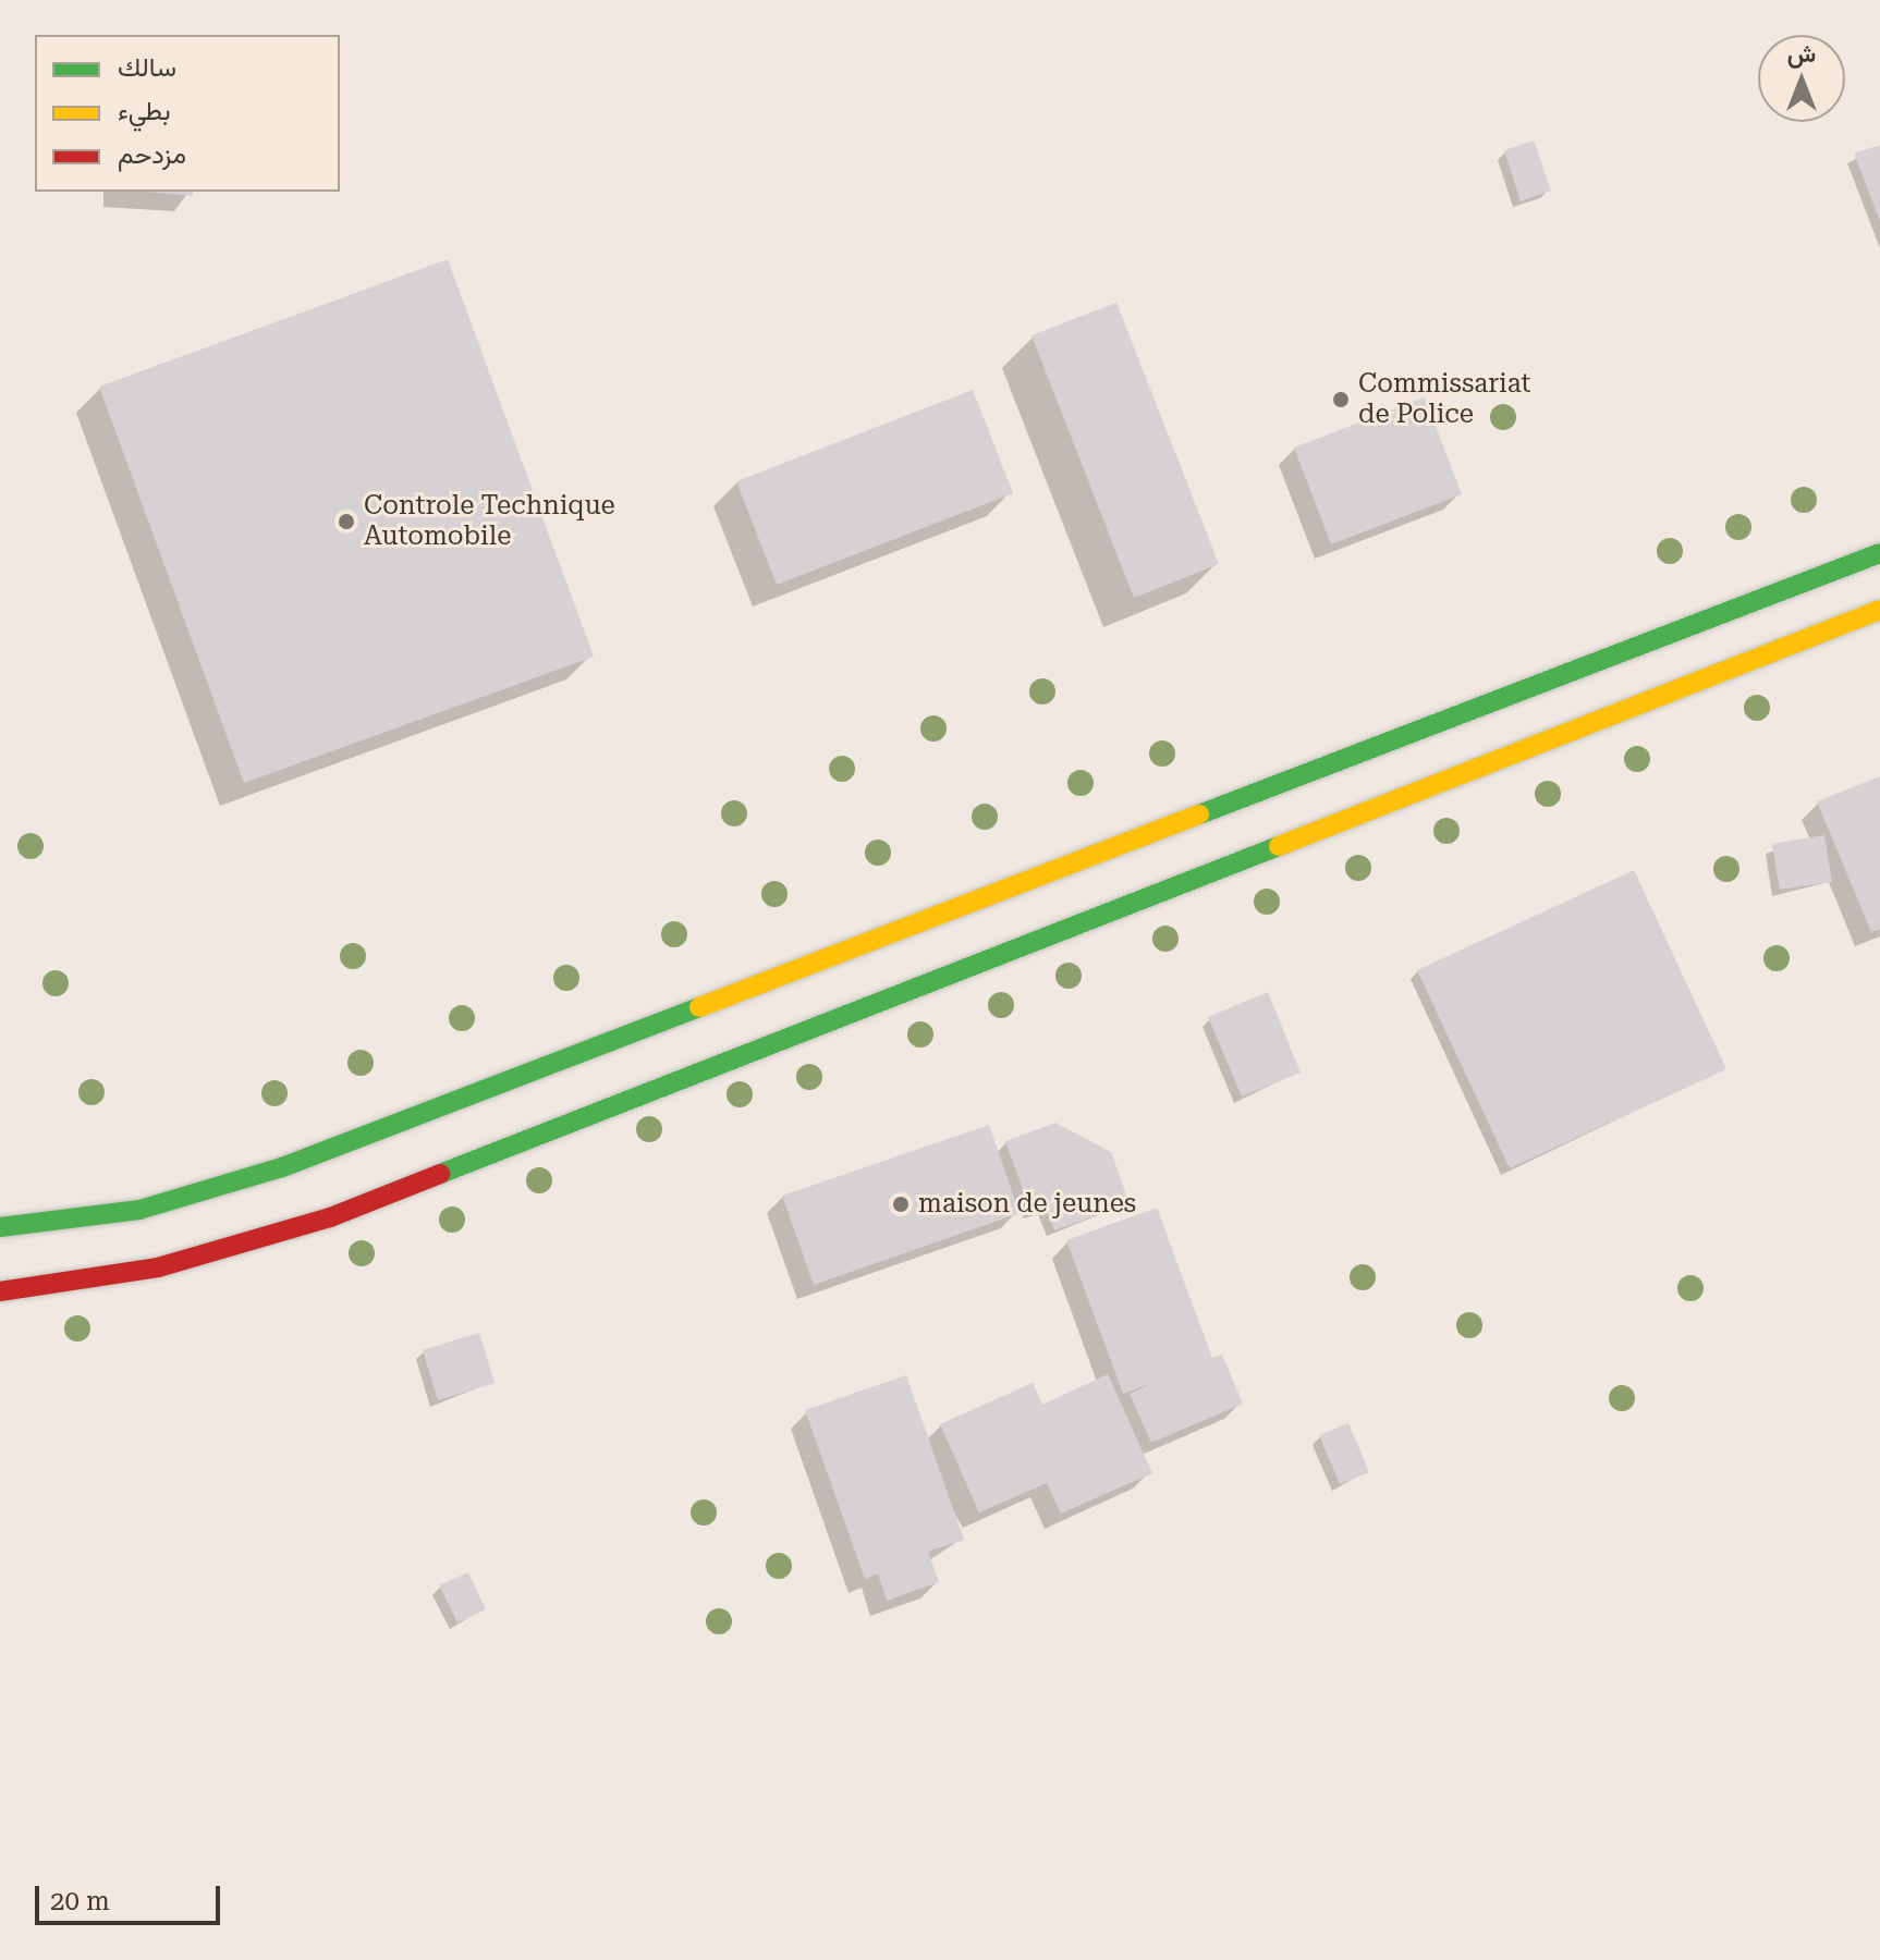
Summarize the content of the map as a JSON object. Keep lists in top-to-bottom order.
{
  "places": ["Commissariat de Police", "Controle Technique Automobile", "maison de jeunes"],
  "legend": ["سالك", "بطيء", "مزدحم"],
  "scale_bar": "20 m",
  "north": "top"
}
